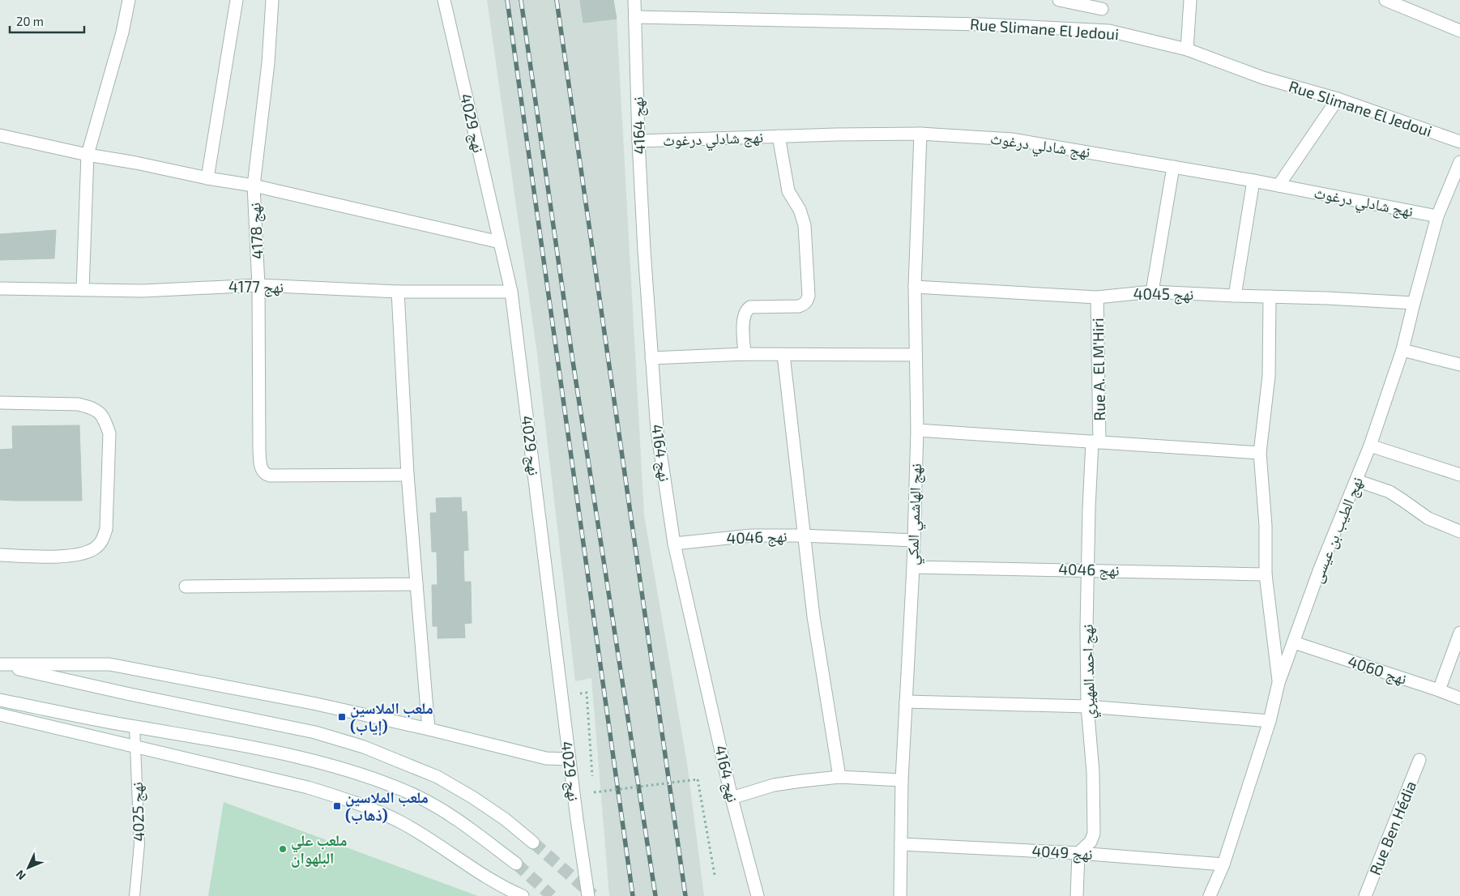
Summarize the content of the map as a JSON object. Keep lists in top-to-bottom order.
{
  "streets": {
    "street": [
      "Rue Slimane El Jedoui",
      "نهج 4029",
      "نهج 4164",
      "نهج شادلي درغوث",
      "نهج 4178",
      "نهج 4177",
      "نهج 4045",
      "Rue A. El M'Hiri",
      "نهج الهاشمي المكي",
      "نهج الطيب بن عيسى",
      "نهج 4046",
      "نهج 4060",
      "نهج احمد المهيري",
      "Rue Ben Hédia",
      "نهج 4049"
    ],
    "lane": ["نهج 4025"]
  },
  "crossings": [
    ["Rue Slimane El Jedoui", "نهج 4164"],
    ["نهج 4029", "نهج 4177"],
    ["نهج 4164", "نهج شادلي درغوث"],
    ["نهج 4164", "نهج 4046"],
    ["نهج شادلي درغوث", "نهج الهاشمي المكي"],
    ["نهج شادلي درغوث", "نهج الطيب بن عيسى"],
    ["نهج 4178", "نهج 4177"],
    ["نهج 4045", "Rue A. El M'Hiri"],
    ["نهج 4045", "نهج الهاشمي المكي"],
    ["نهج 4045", "نهج الطيب بن عيسى"],
    ["Rue A. El M'Hiri", "نهج احمد المهيري"],
    ["نهج الهاشمي المكي", "نهج 4046"],
    ["نهج الهاشمي المكي", "نهج 4049"],
    ["نهج الطيب بن عيسى", "نهج 4060"],
    ["نهج الطيب بن عيسى", "نهج 4049"],
    ["نهج 4046", "نهج احمد المهيري"],
    ["نهج احمد المهيري", "نهج 4049"]
  ],
  "places": {
    "transit": ["ملعب الملاسين (إياب)", "ملعب الملاسين (ذهاب)"],
    "other": ["ملعب علي البلهوان"]
  },
  "scale_bar": "20 m",
  "north": "bottom left"
}
